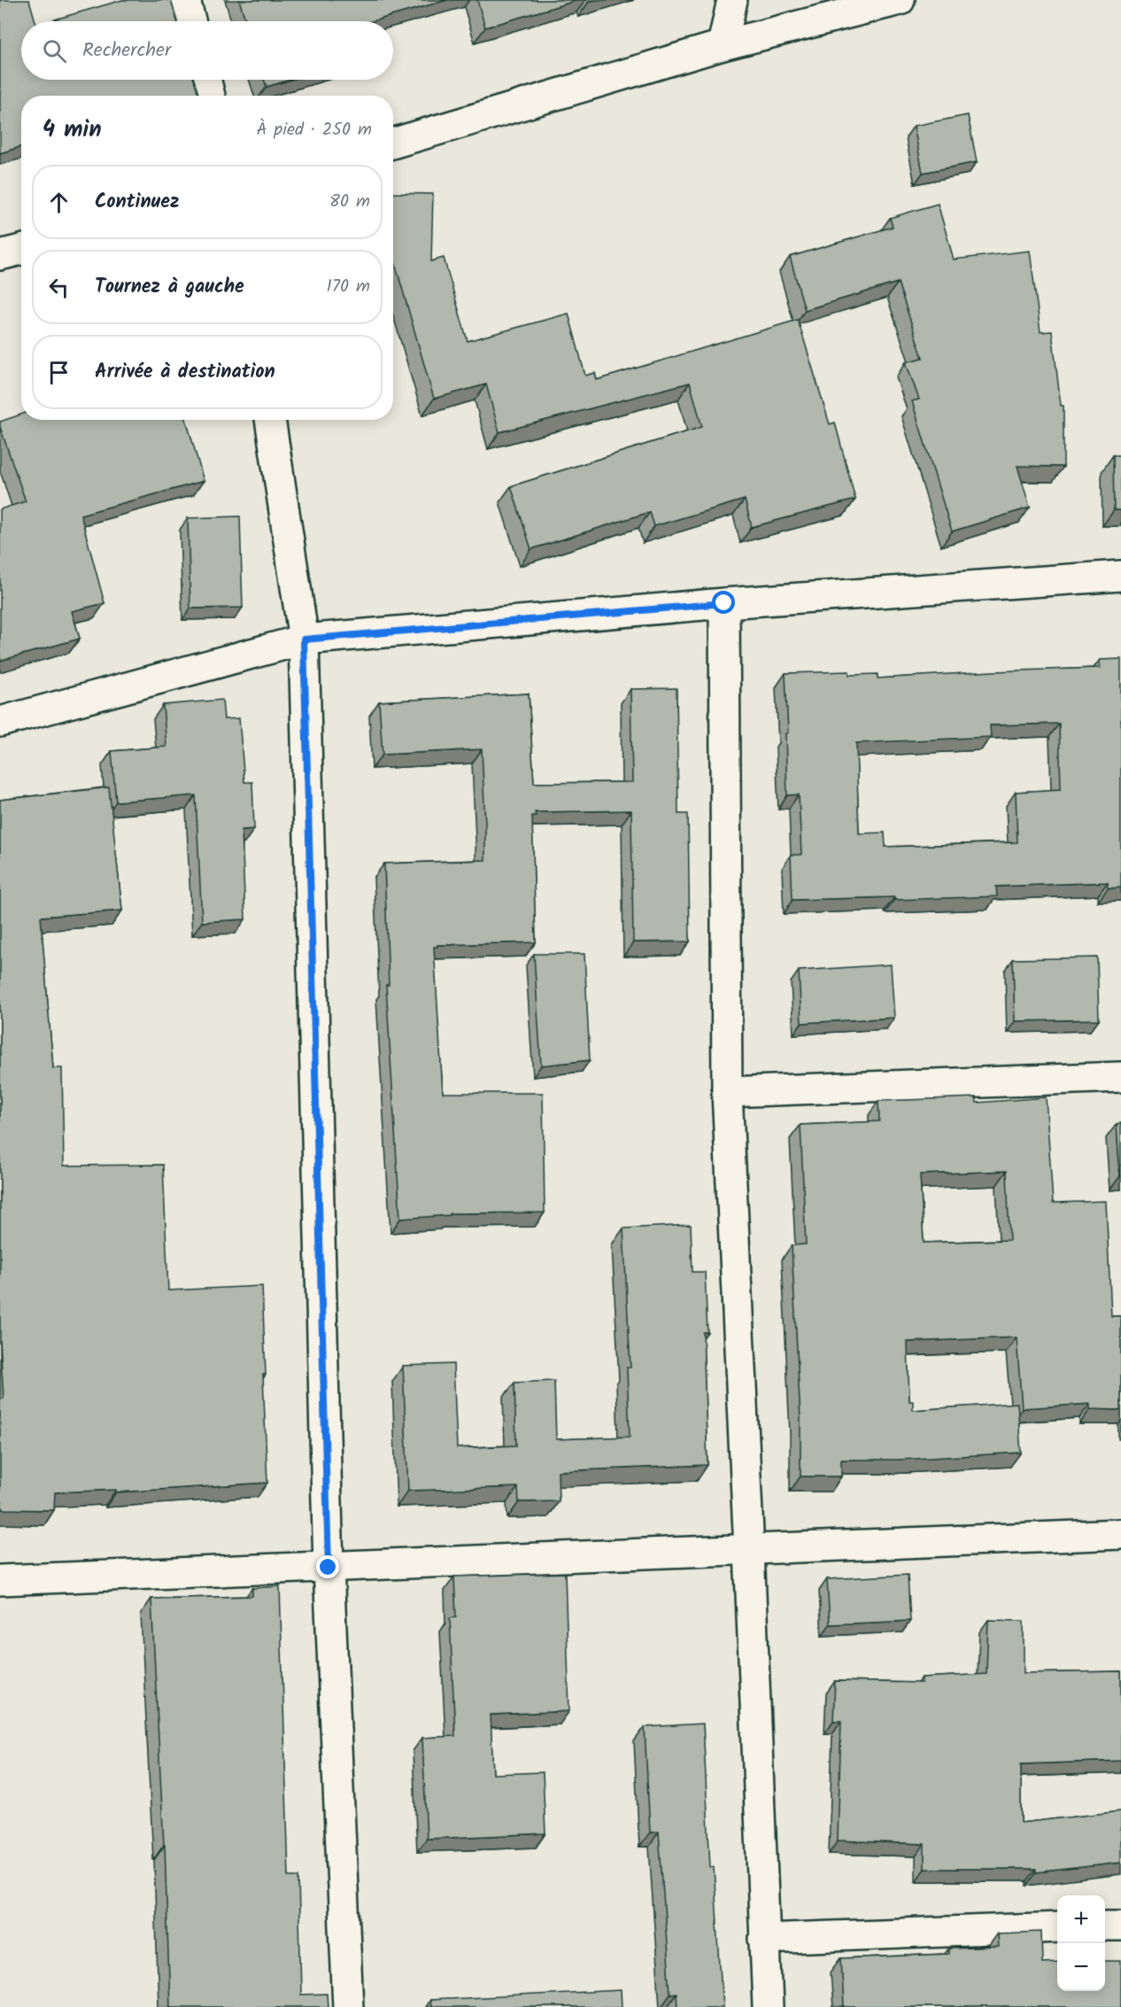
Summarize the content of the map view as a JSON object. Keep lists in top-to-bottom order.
{
  "page": {
    "search": "Rechercher",
    "heading": ["4 min", "À pied · 250 m"],
    "list": [
      ["Continuez", "80 m"],
      ["Tournez à gauche", "170 m"],
      "Arrivée à destination"
    ],
    "map_buttons": ["+", "−"]
  }
}
